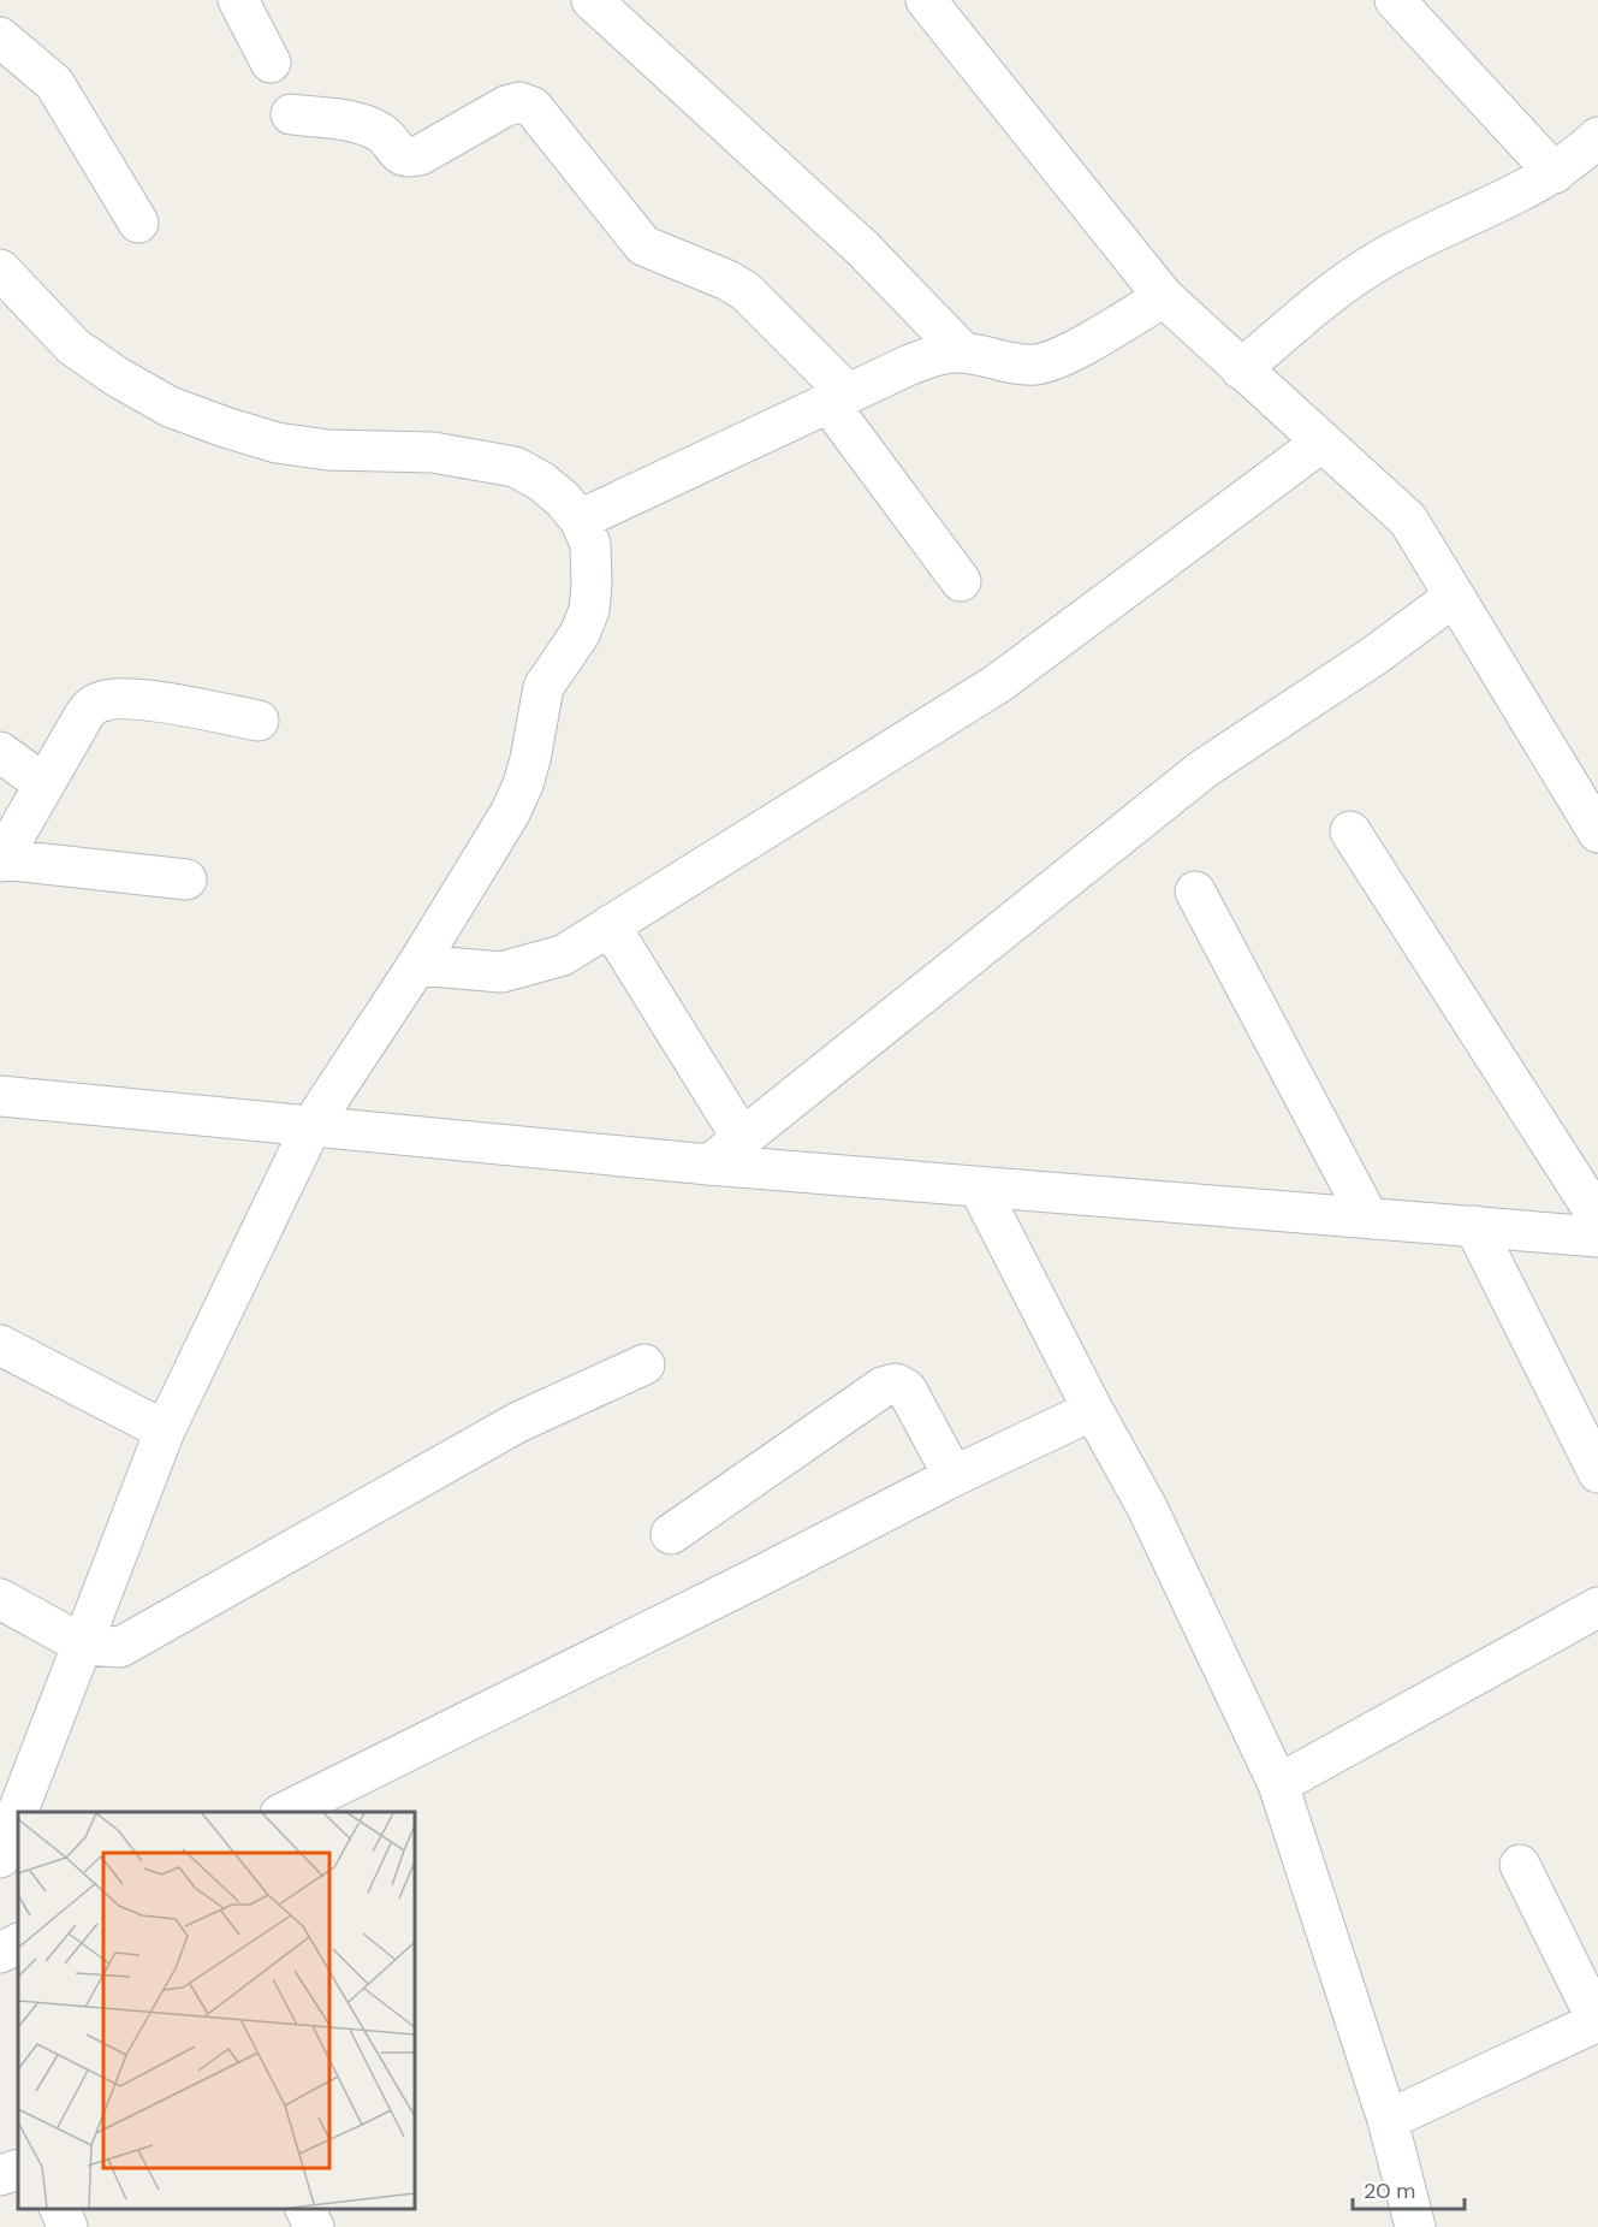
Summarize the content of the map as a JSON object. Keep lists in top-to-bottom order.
{
  "scale_bar": "20 m"
}
